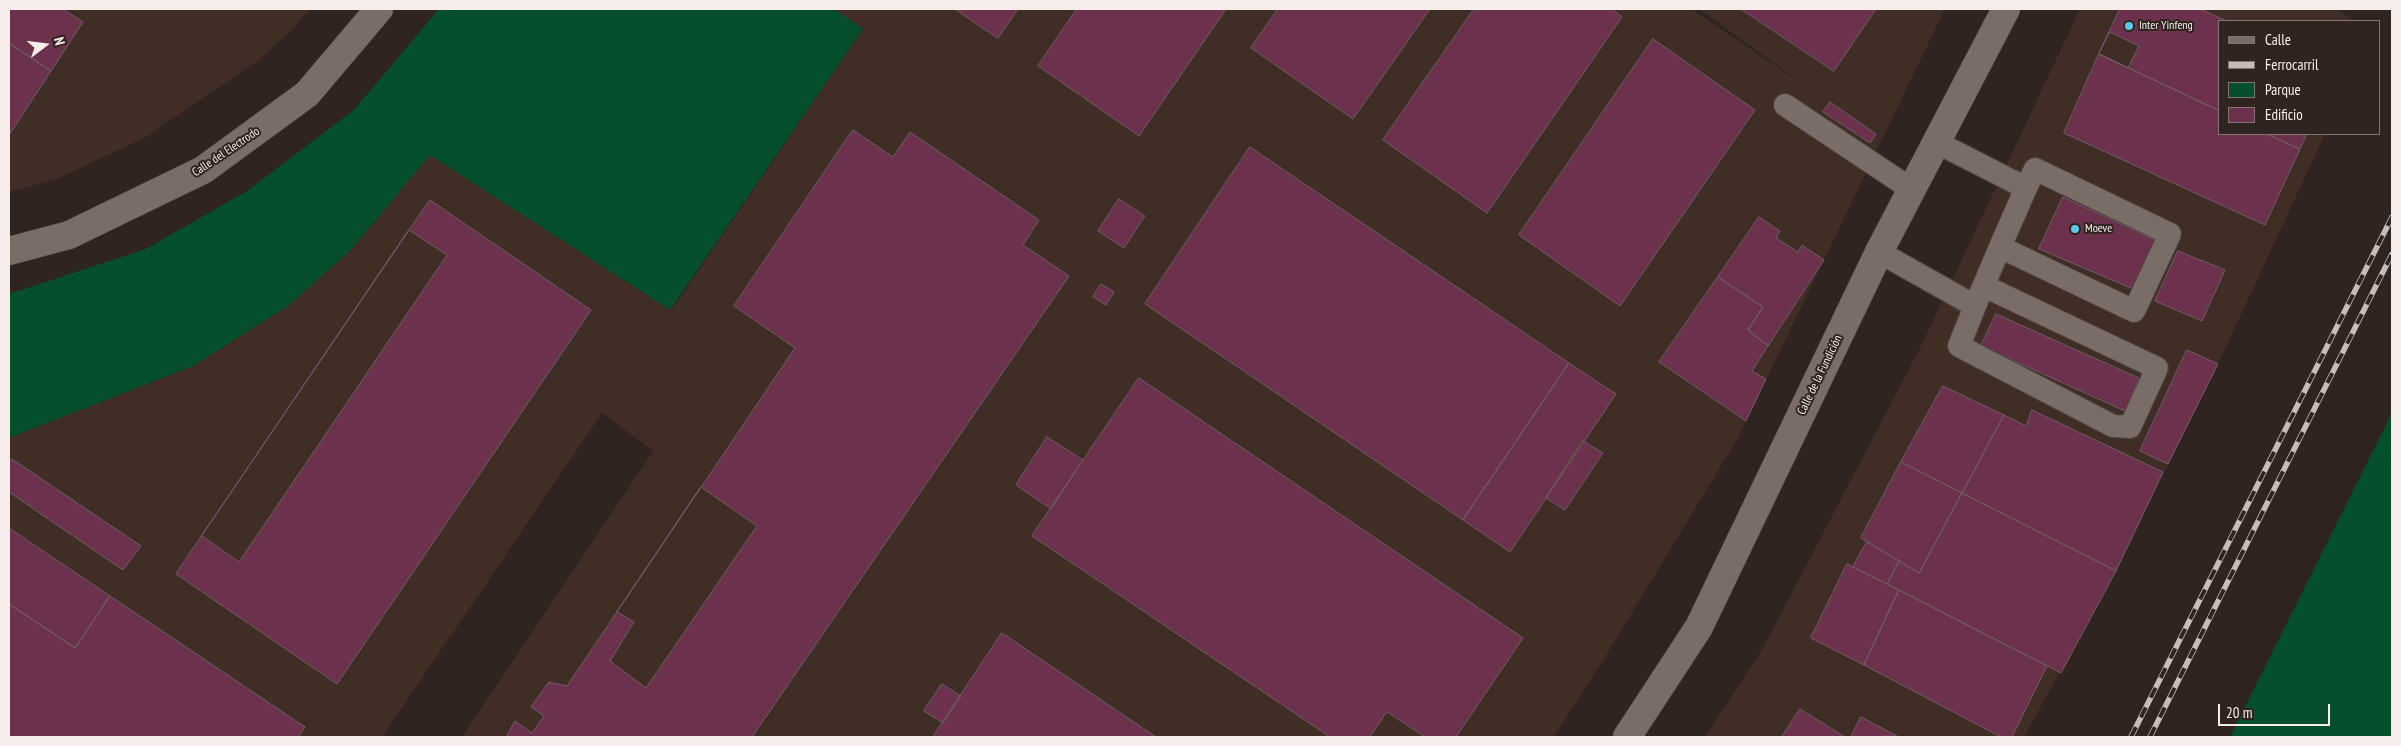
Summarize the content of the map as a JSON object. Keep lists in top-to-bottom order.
{
  "streets": {
    "street": ["Calle del Electrodo", "Calle de la Fundición"]
  },
  "places": ["Inter Yinfeng", "Moeve"],
  "legend": [
    "Calle",
    "Ferrocarril",
    "Parque",
    "Edificio"
  ],
  "scale_bar": "20 m",
  "north": "right"
}
